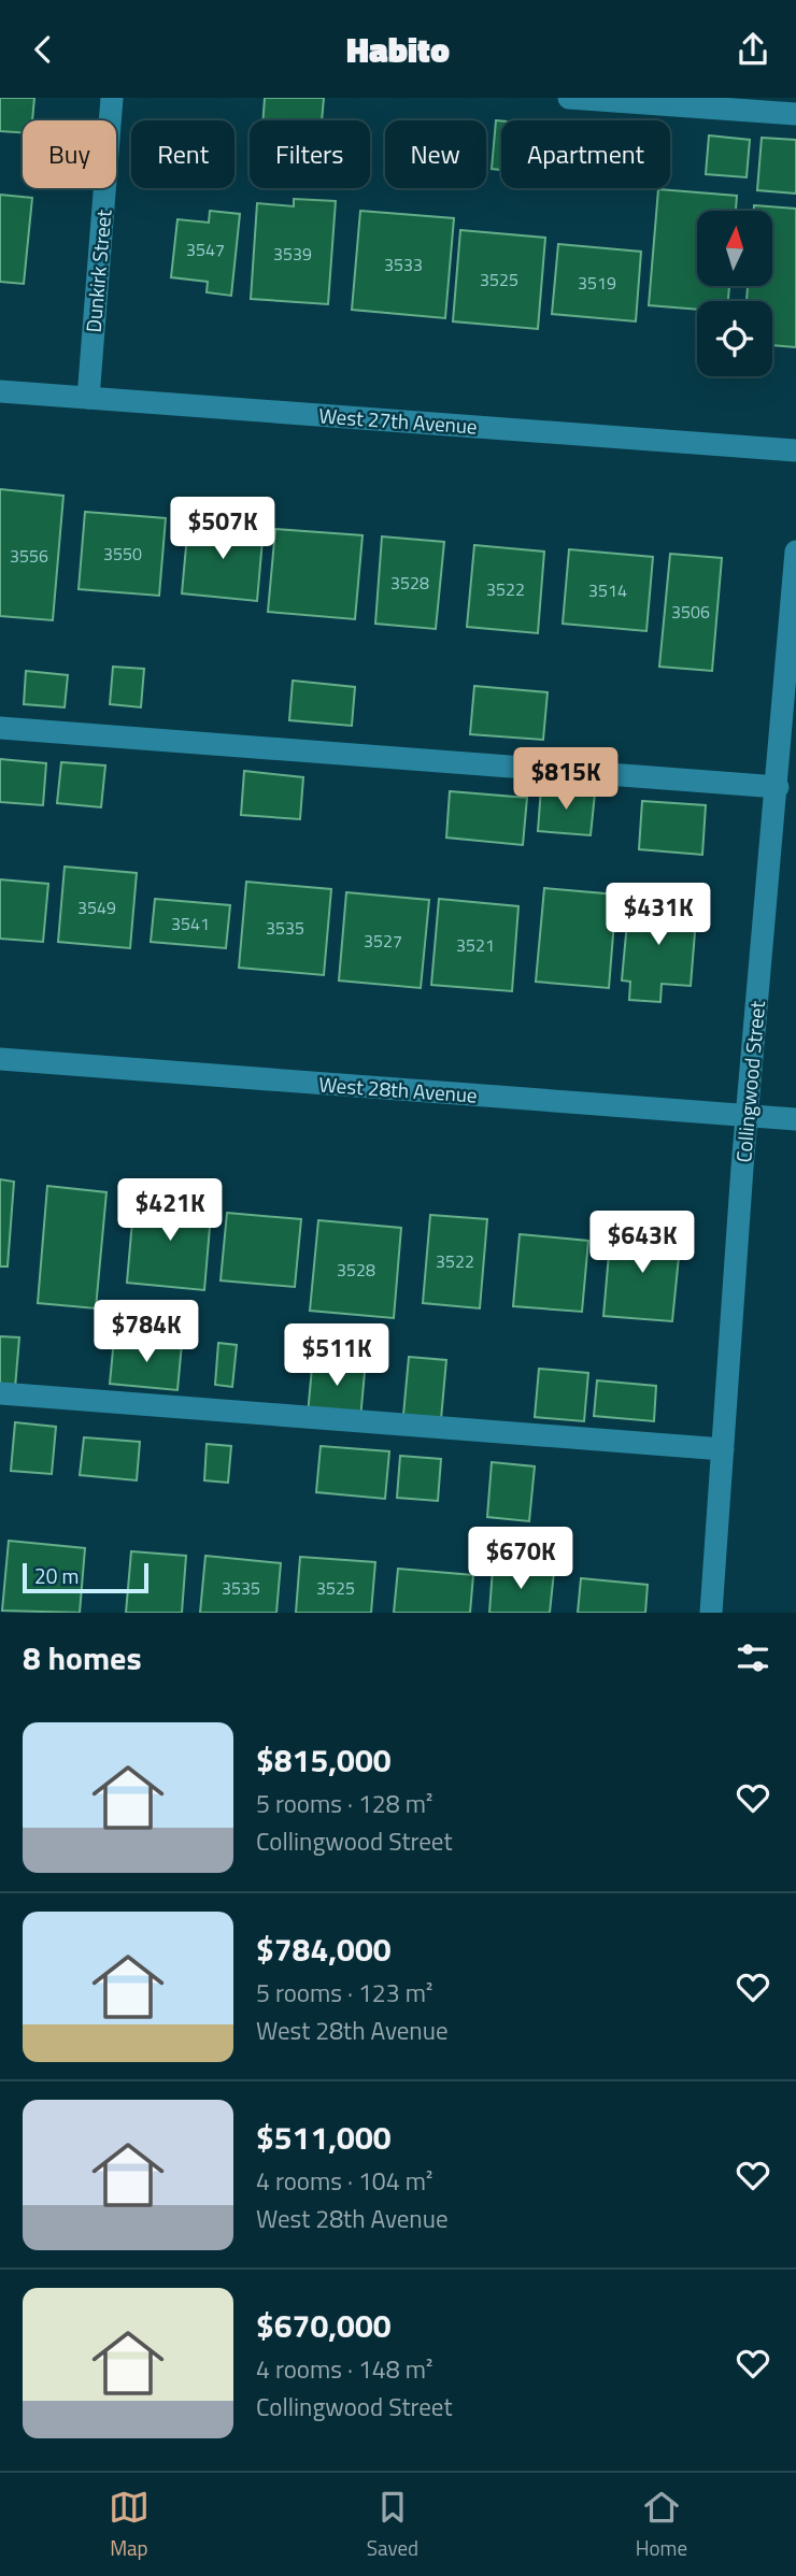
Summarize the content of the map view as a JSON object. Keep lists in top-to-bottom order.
{
  "streets": {
    "street": [
      "Dunkirk Street",
      "West 27th Avenue",
      "Collingwood Street",
      "West 28th Avenue"
    ]
  },
  "crossings": [
    ["Dunkirk Street", "West 27th Avenue"],
    ["Collingwood Street", "West 28th Avenue"]
  ],
  "house_numbers": [
    "3547",
    "3539",
    "3533",
    "3525",
    "3519",
    "3550",
    "3556",
    "3528",
    "3522",
    "3514",
    "3506",
    "3549",
    "3541",
    "3535",
    "3527",
    "3521",
    "3522",
    "3528",
    "3535",
    "3525"
  ],
  "scale_bar": "20 m",
  "north": "top",
  "page": {
    "header": "Habito",
    "chip": [
      "Buy",
      "Rent",
      "Filters",
      "New",
      "Apartment"
    ],
    "price": [
      "$507K",
      "$815K",
      "$431K",
      "$421K",
      "$643K",
      "$784K",
      "$511K",
      "$670K"
    ],
    "scale": "20 m",
    "heading": "8 homes",
    "list": [
      {
        "name": "$815,000",
        "note": "5 rooms · 128 m² · Collingwood Street"
      },
      {
        "name": "$784,000",
        "note": "5 rooms · 123 m² · West 28th Avenue"
      },
      {
        "name": "$511,000",
        "note": "4 rooms · 104 m² · West 28th Avenue"
      },
      {
        "name": "$670,000",
        "note": "4 rooms · 148 m² · Collingwood Street"
      }
    ],
    "tabs": ["Map", "Saved", "Home"]
  }
}
